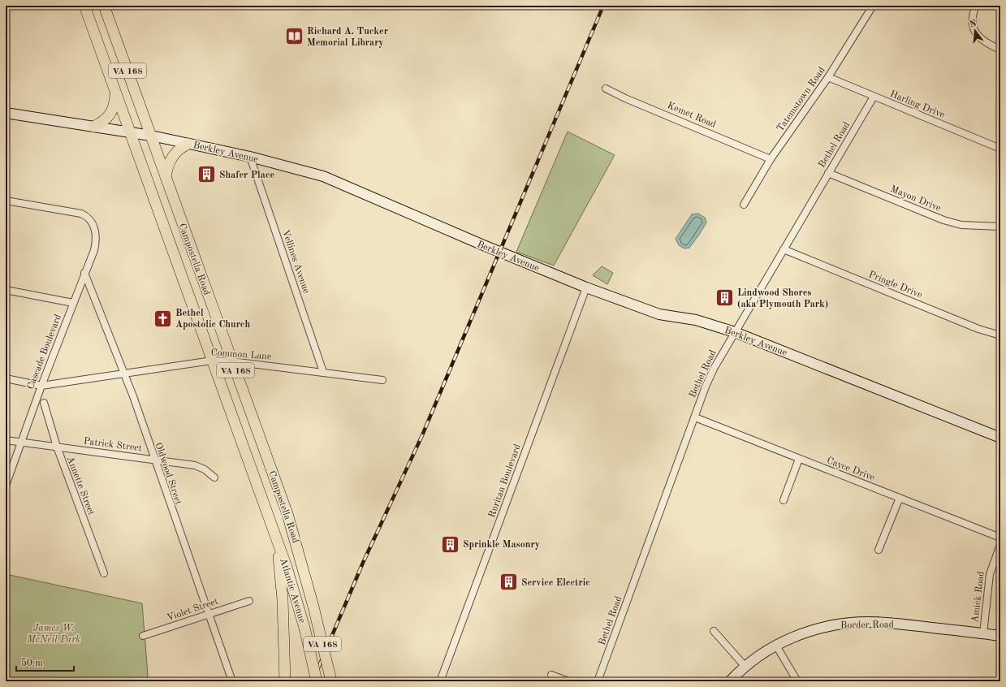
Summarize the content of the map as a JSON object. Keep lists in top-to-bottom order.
{
  "streets": {
    "main road": ["VA 168", "Campostella Road", "Atlantic Avenue"],
    "street": [
      "Tatemstown Road",
      "Harling Drive",
      "Kemet Road",
      "Bethel Road",
      "Berkley Avenue",
      "Mayon Drive",
      "Vellines Avenue",
      "Pringle Drive",
      "Cascade Boulevard",
      "Common Lane",
      "Patrick Street",
      "Cayce Drive",
      "Oldwood Street",
      "Ruritan Boulevard",
      "Annette Street",
      "Amick Road",
      "Violet Street",
      "Border Road"
    ]
  },
  "crossings": [
    ["Tatemstown Road", "Harling Drive"],
    ["Tatemstown Road", "Kemet Road"],
    ["Harling Drive", "Bethel Road"],
    ["Bethel Road", "Berkley Avenue"],
    ["Bethel Road", "Mayon Drive"],
    ["Bethel Road", "Pringle Drive"],
    ["Bethel Road", "Cayce Drive"],
    ["Berkley Avenue", "Campostella Road"],
    ["Berkley Avenue", "Vellines Avenue"],
    ["Berkley Avenue", "Ruritan Boulevard"],
    ["Campostella Road", "Common Lane"],
    ["Campostella Road", "Atlantic Avenue"],
    ["Vellines Avenue", "Common Lane"],
    ["Cascade Boulevard", "Common Lane"],
    ["Cascade Boulevard", "Patrick Street"],
    ["Cascade Boulevard", "Oldwood Street"],
    ["Common Lane", "Oldwood Street"],
    ["Patrick Street", "Oldwood Street"],
    ["Patrick Street", "Annette Street"],
    ["Oldwood Street", "Violet Street"],
    ["Amick Road", "Border Road"]
  ],
  "parks": ["James W. McNeil Park"],
  "places": {
    "library": ["Richard A. Tucker Memorial Library"],
    "building": [
      "Shafer Place",
      "Lindwood Shores (aka Plymouth Park)",
      "Sprinkle Masonry",
      "Service Electric"
    ],
    "church": ["Bethel Apostolic Church"]
  },
  "scale_bar": "50 m",
  "north": "top"
}
